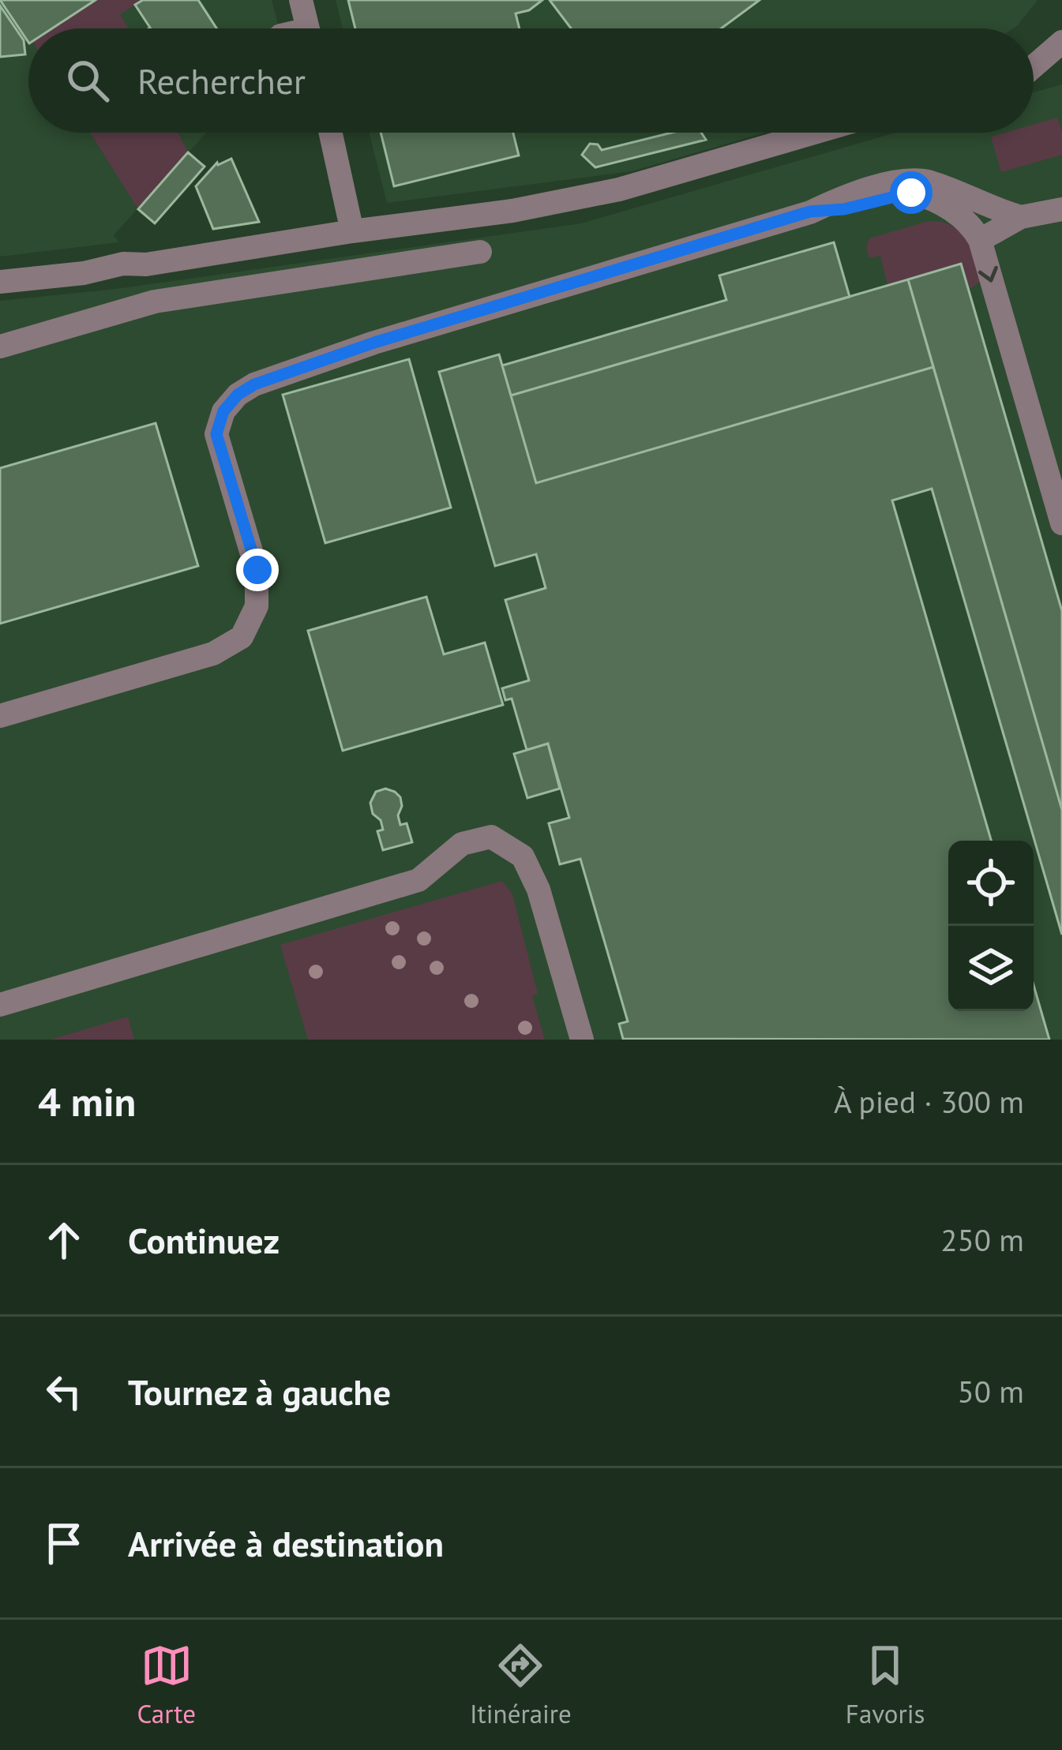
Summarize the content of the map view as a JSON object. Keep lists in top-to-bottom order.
{
  "page": {
    "search": "Rechercher",
    "heading": ["4 min", "À pied · 300 m"],
    "list": [
      ["Continuez", "250 m"],
      ["Tournez à gauche", "50 m"],
      "Arrivée à destination"
    ],
    "nav": ["Carte", "Itinéraire", "Favoris"]
  }
}
